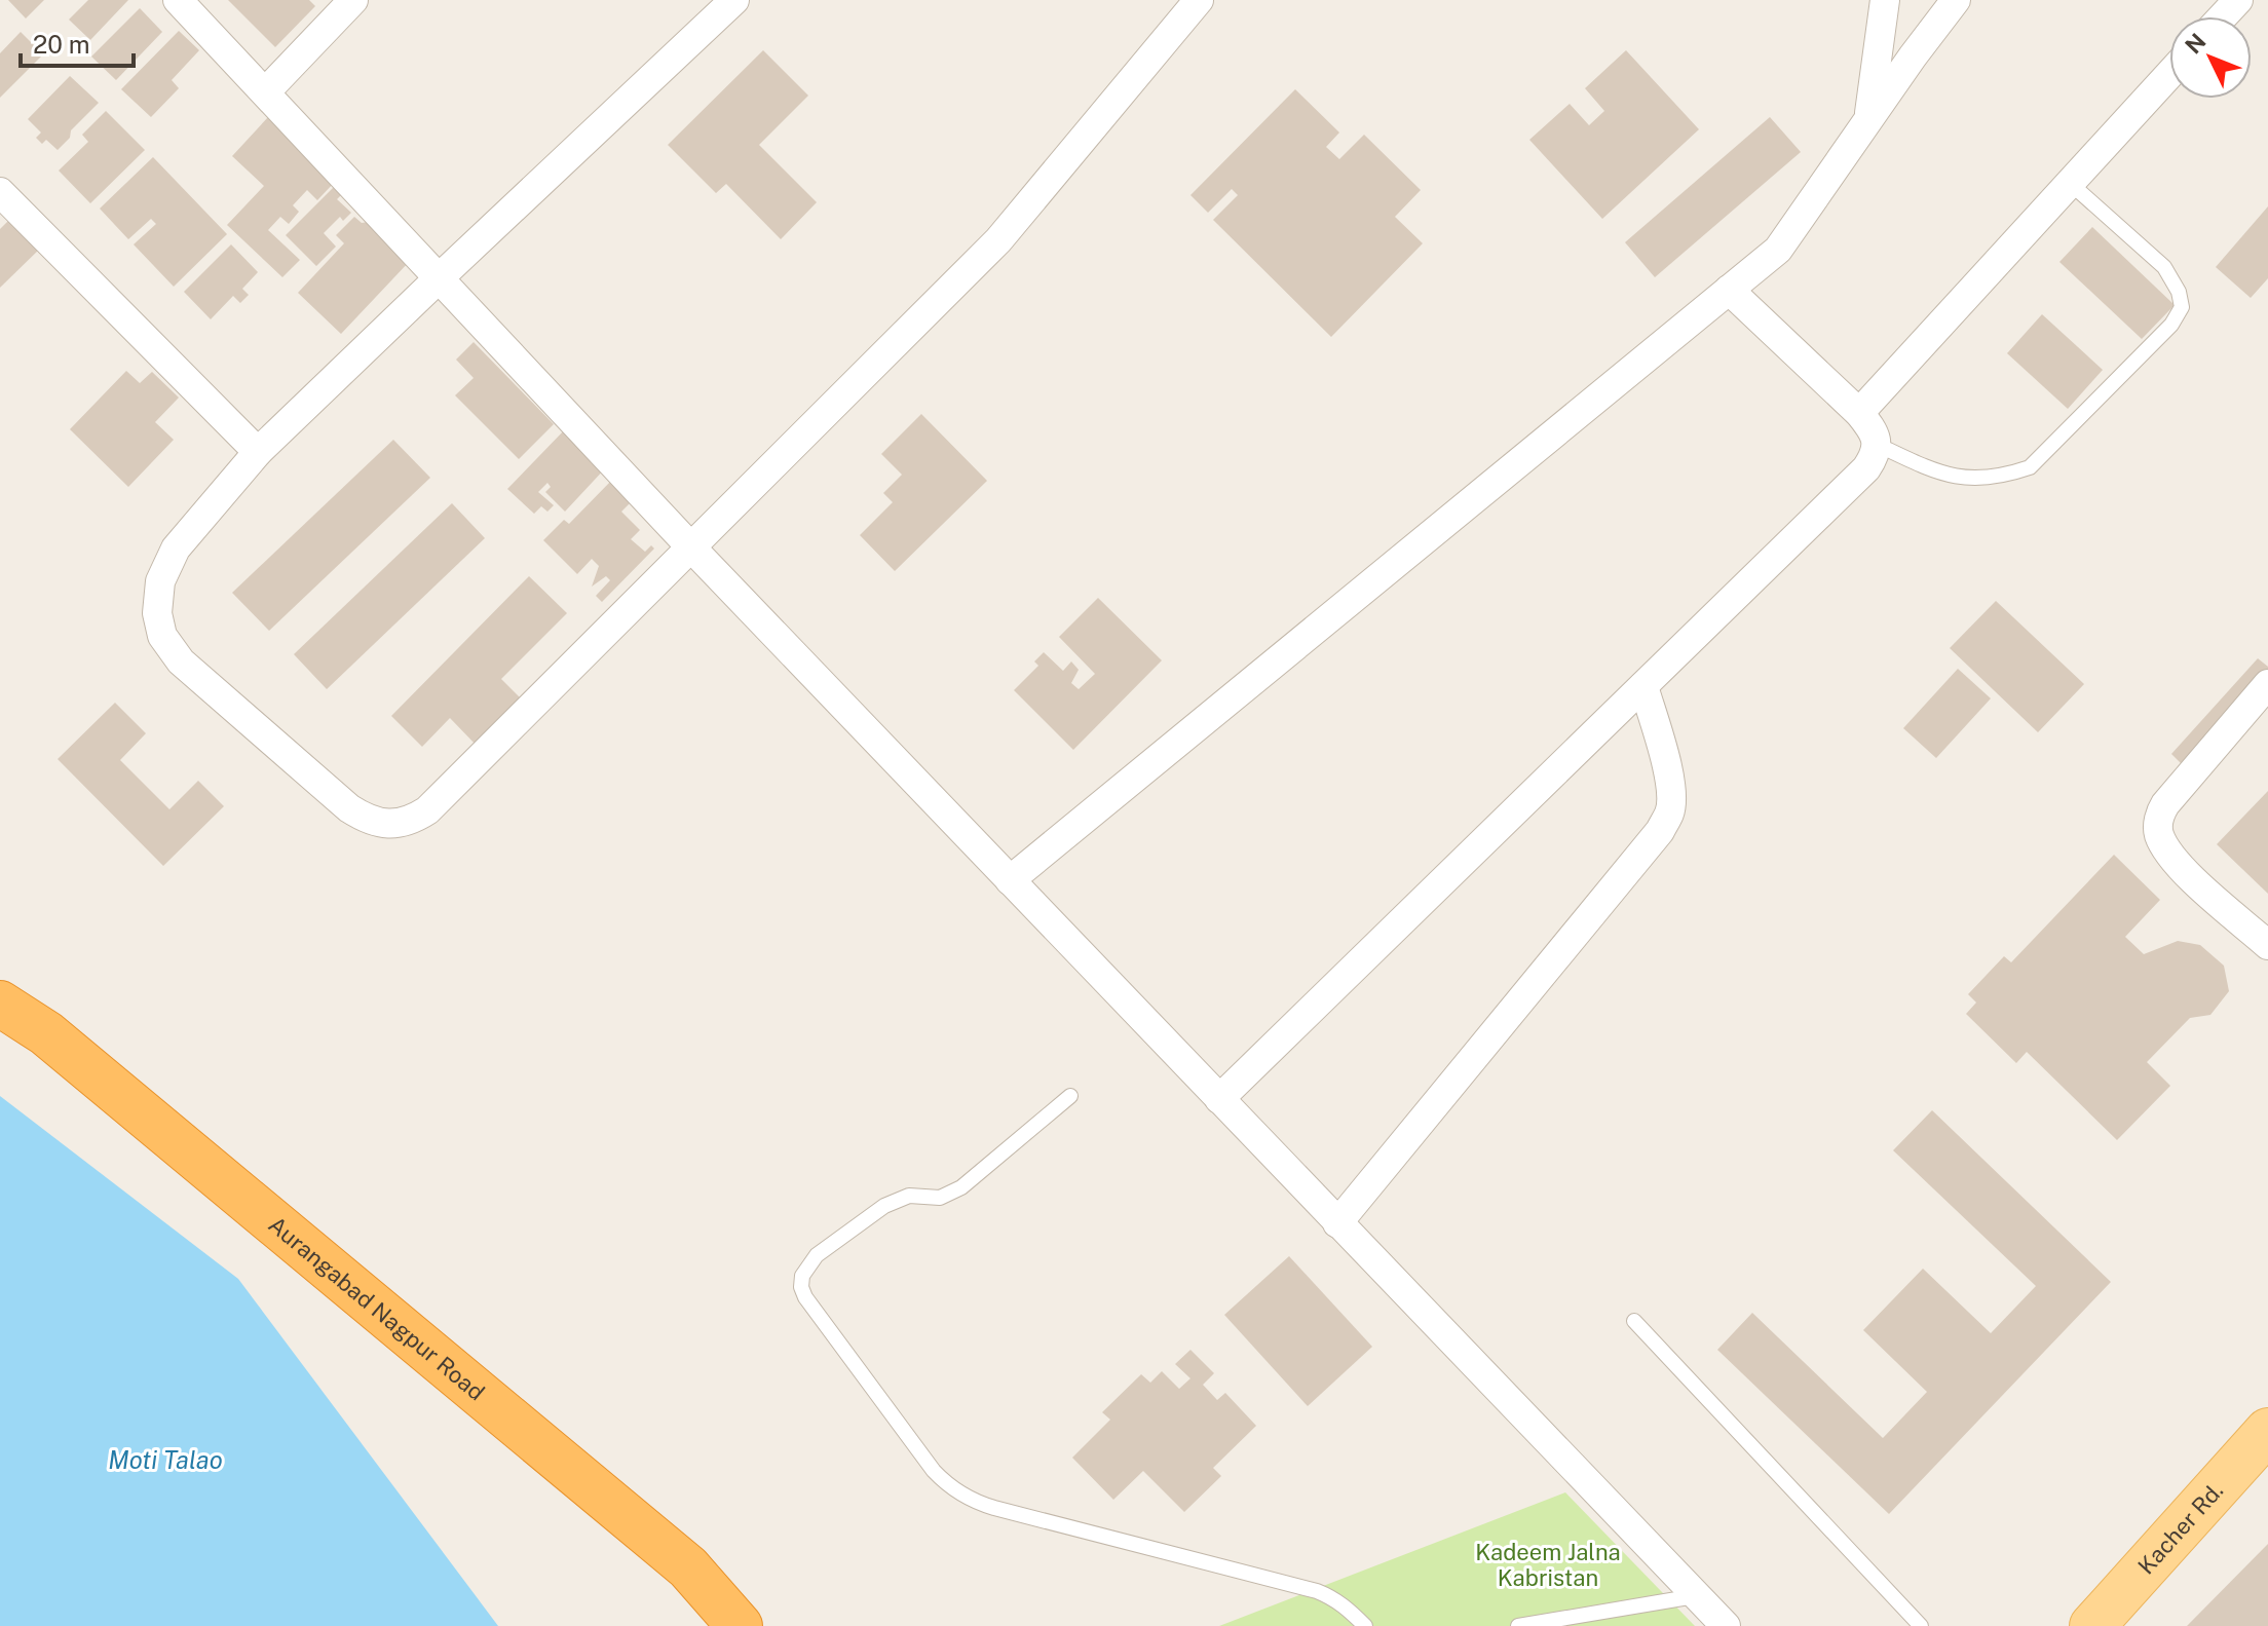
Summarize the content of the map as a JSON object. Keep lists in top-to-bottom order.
{
  "streets": {
    "highway": ["Aurangabad Nagpur Road"],
    "main road": ["Kacher Rd."]
  },
  "water": ["Moti Talao"],
  "parks": ["Kadeem Jalna Kabristan"],
  "scale_bar": "20 m",
  "north": "top left"
}
